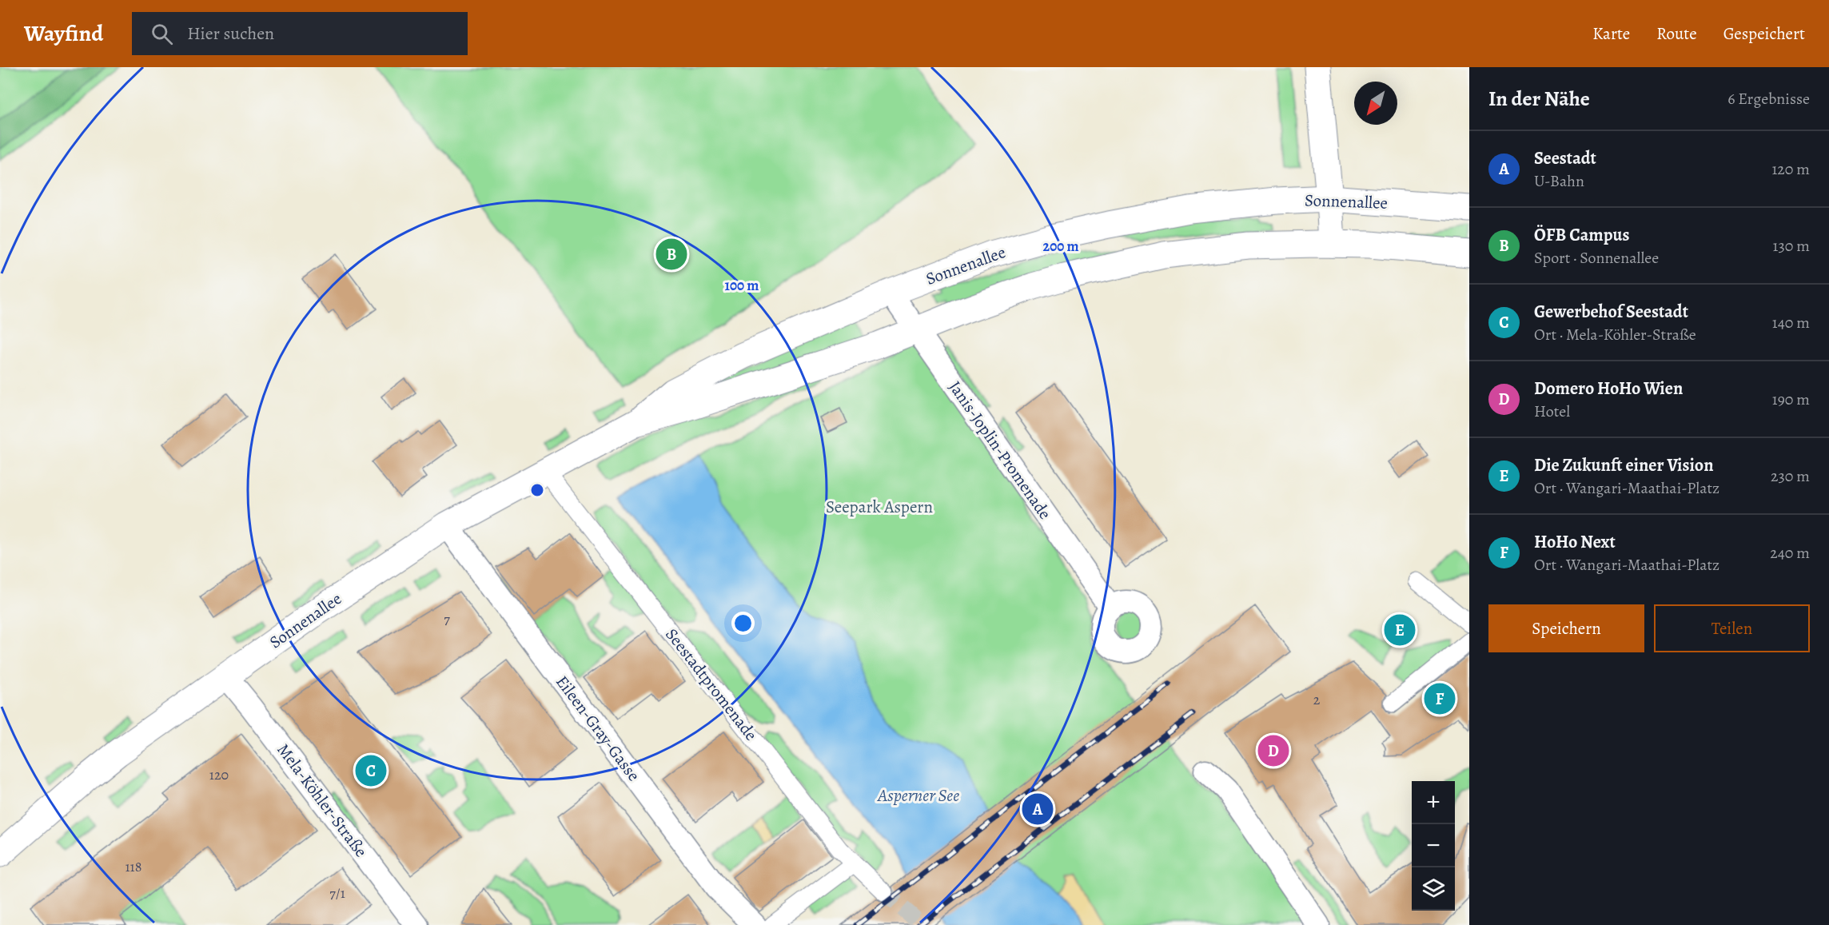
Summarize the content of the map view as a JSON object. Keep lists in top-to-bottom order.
{
  "streets": {
    "street": [
      "Sonnenallee",
      "Janis-Joplin-Promenade",
      "Seestadtpromenade",
      "Eileen-Gray-Gasse",
      "Mela-Köhler-Straße"
    ]
  },
  "crossings": [
    ["Sonnenallee", "Janis-Joplin-Promenade"],
    ["Sonnenallee", "Seestadtpromenade"],
    ["Sonnenallee", "Eileen-Gray-Gasse"],
    ["Sonnenallee", "Mela-Köhler-Straße"]
  ],
  "water": ["Asperner See"],
  "parks": ["Seepark Aspern"],
  "house_numbers": [
    "7",
    "2",
    "120",
    "118",
    "7/1"
  ],
  "north": "bottom left",
  "page": {
    "header": "Wayfind",
    "search": "Hier suchen",
    "nav": ["Karte", "Route", "Gespeichert"],
    "heading": ["In der Nähe", "6 Ergebnisse"],
    "list": [
      {
        "mark": "A",
        "name": "Seestadt",
        "note": "U-Bahn",
        "value": "120 m"
      },
      {
        "mark": "B",
        "name": "ÖFB Campus",
        "note": "Sport · Sonnenallee",
        "value": "130 m"
      },
      {
        "mark": "C",
        "name": "Gewerbehof Seestadt",
        "note": "Ort · Mela-Köhler-Straße",
        "value": "140 m"
      },
      {
        "mark": "D",
        "name": "Domero HoHo Wien",
        "note": "Hotel",
        "value": "190 m"
      },
      {
        "mark": "E",
        "name": "Die Zukunft einer Vision",
        "note": "Ort · Wangari-Maathai-Platz",
        "value": "230 m"
      },
      {
        "mark": "F",
        "name": "HoHo Next",
        "note": "Ort · Wangari-Maathai-Platz",
        "value": "240 m"
      }
    ],
    "pins": [
      "B",
      "E",
      "F",
      "D",
      "C",
      "A"
    ],
    "buttons": ["Speichern", "Teilen"],
    "map_buttons": ["+", "−"]
  },
  "rings": ["200 m", "100 m"]
}
